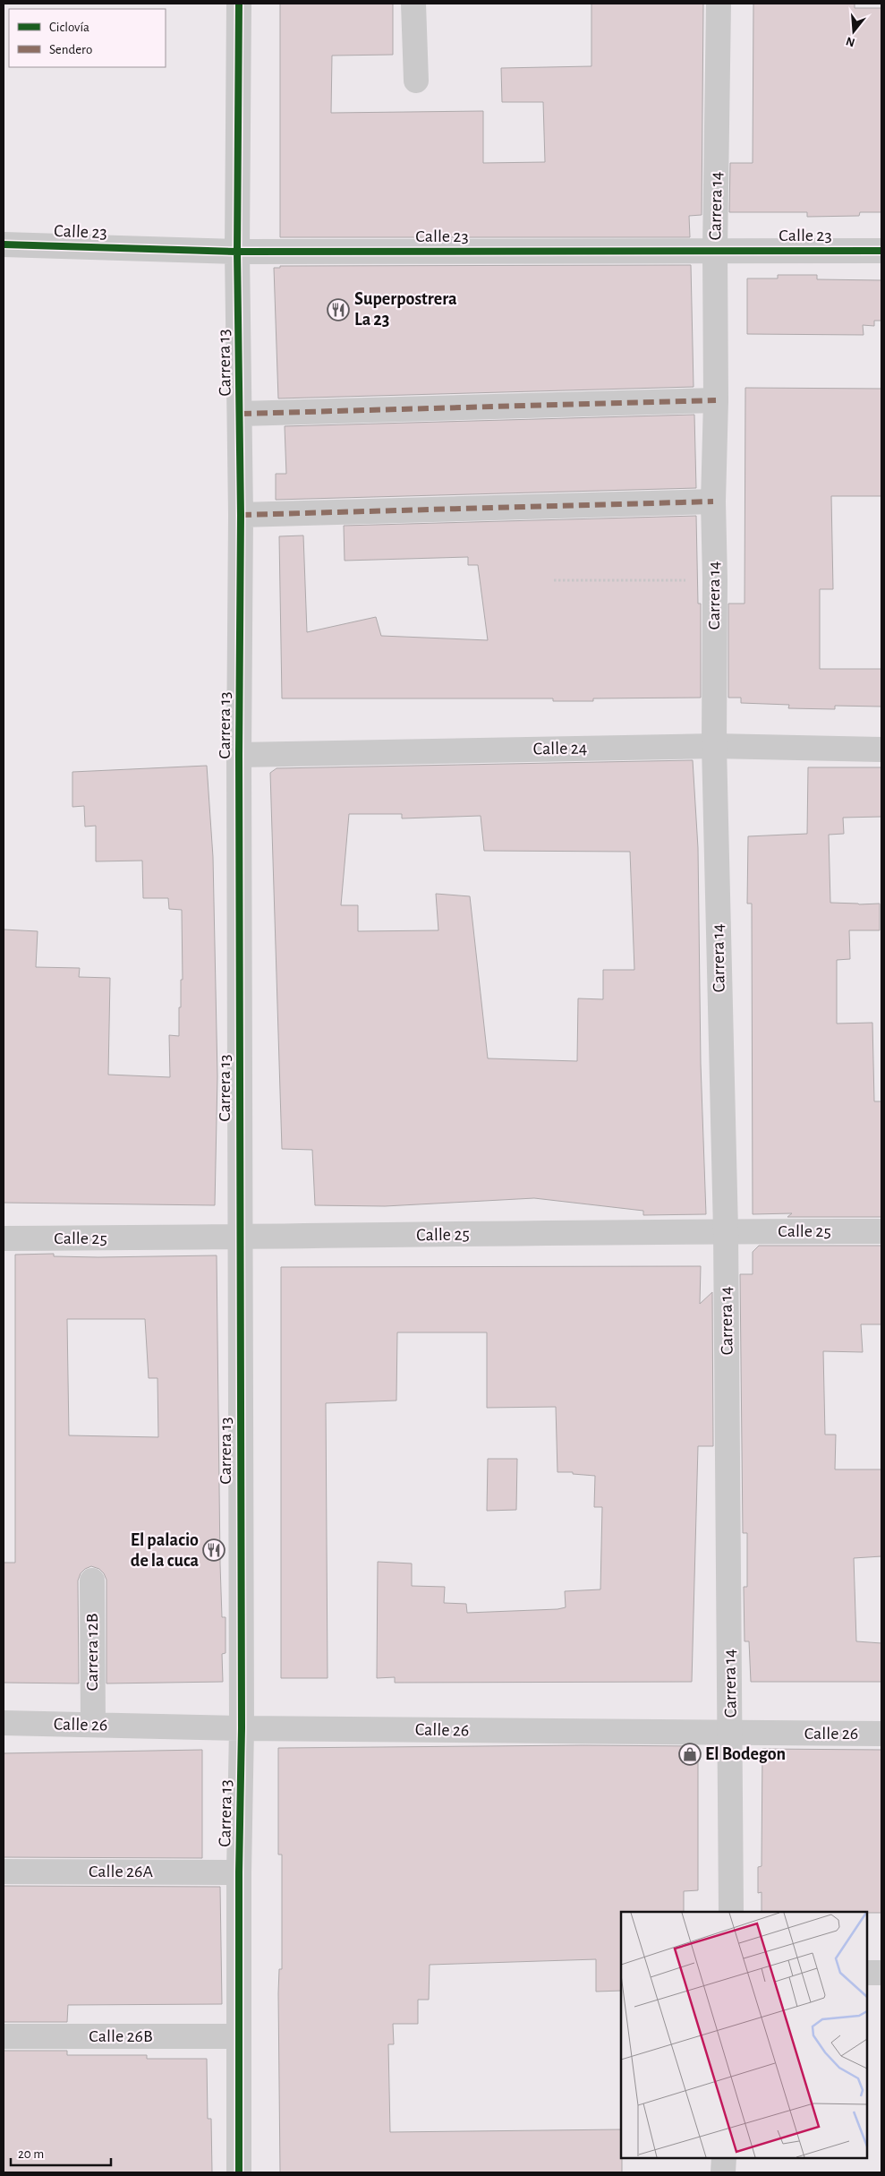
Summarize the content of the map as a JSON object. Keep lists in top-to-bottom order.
{
  "streets": {
    "street": [
      "Carrera 14",
      "Calle 23",
      "Carrera 13",
      "Calle 24",
      "Calle 25",
      "Carrera 12B",
      "Calle 26",
      "Calle 26A",
      "Calle 26B"
    ]
  },
  "crossings": [
    ["Carrera 14", "Calle 23"],
    ["Carrera 14", "Calle 24"],
    ["Carrera 14", "Calle 25"],
    ["Carrera 14", "Calle 26"],
    ["Calle 23", "Carrera 13"],
    ["Carrera 13", "Calle 24"],
    ["Carrera 13", "Calle 25"],
    ["Carrera 13", "Calle 26"],
    ["Carrera 13", "Calle 26A"],
    ["Carrera 13", "Calle 26B"],
    ["Carrera 12B", "Calle 26"]
  ],
  "places": {
    "restaurant": ["Superpostrera La 23", "El palacio de la cuca"],
    "shop": ["El Bodegon"]
  },
  "legend": ["Ciclovía", "Sendero"],
  "scale_bar": "20 m",
  "north": "bottom"
}
